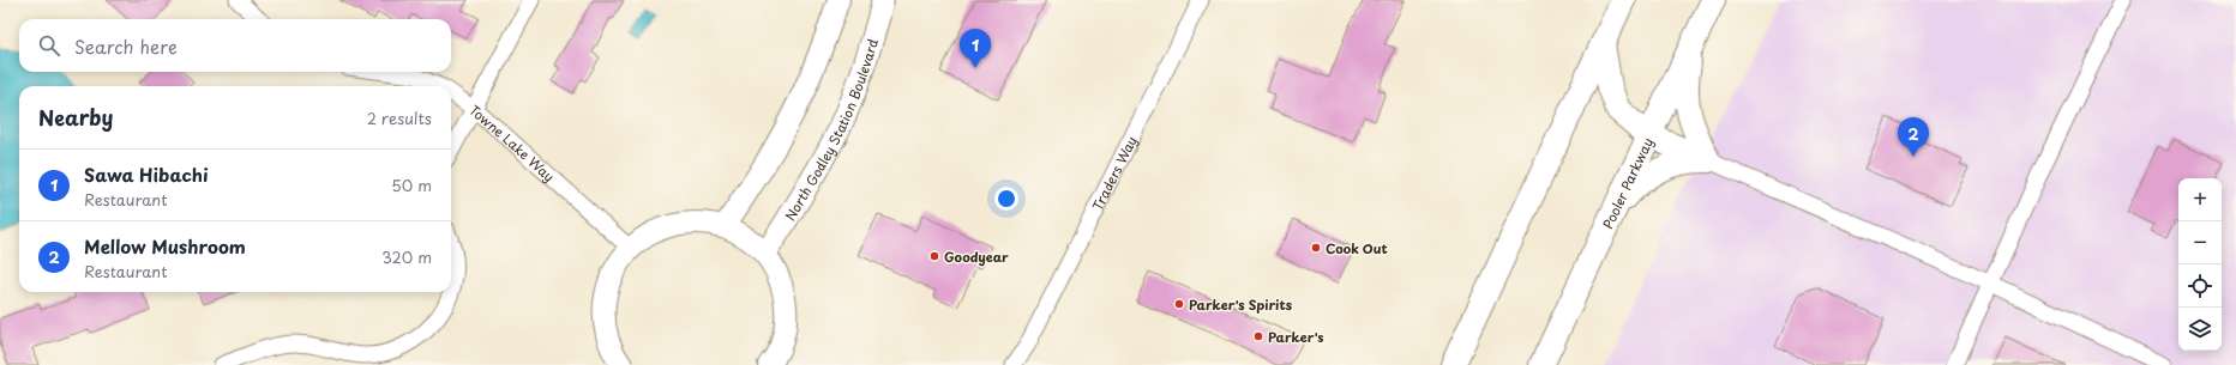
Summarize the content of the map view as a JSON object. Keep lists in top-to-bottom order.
{
  "streets": {
    "main road": ["Pooler Parkway"],
    "street": ["North Godley Station Boulevard", "Towne Lake Way", "Traders Way"]
  },
  "places": [
    "Cook Out",
    "Goodyear",
    "Parker's Spirits",
    "Parker's"
  ],
  "page": {
    "search": "Search here",
    "pins": ["1", "2"],
    "heading": ["Nearby", "2 results"],
    "list": [
      {
        "mark": "1",
        "name": "Sawa Hibachi",
        "note": "Restaurant",
        "value": "50 m"
      },
      {
        "mark": "2",
        "name": "Mellow Mushroom",
        "note": "Restaurant",
        "value": "320 m"
      }
    ],
    "map_buttons": ["+", "−"]
  }
}
